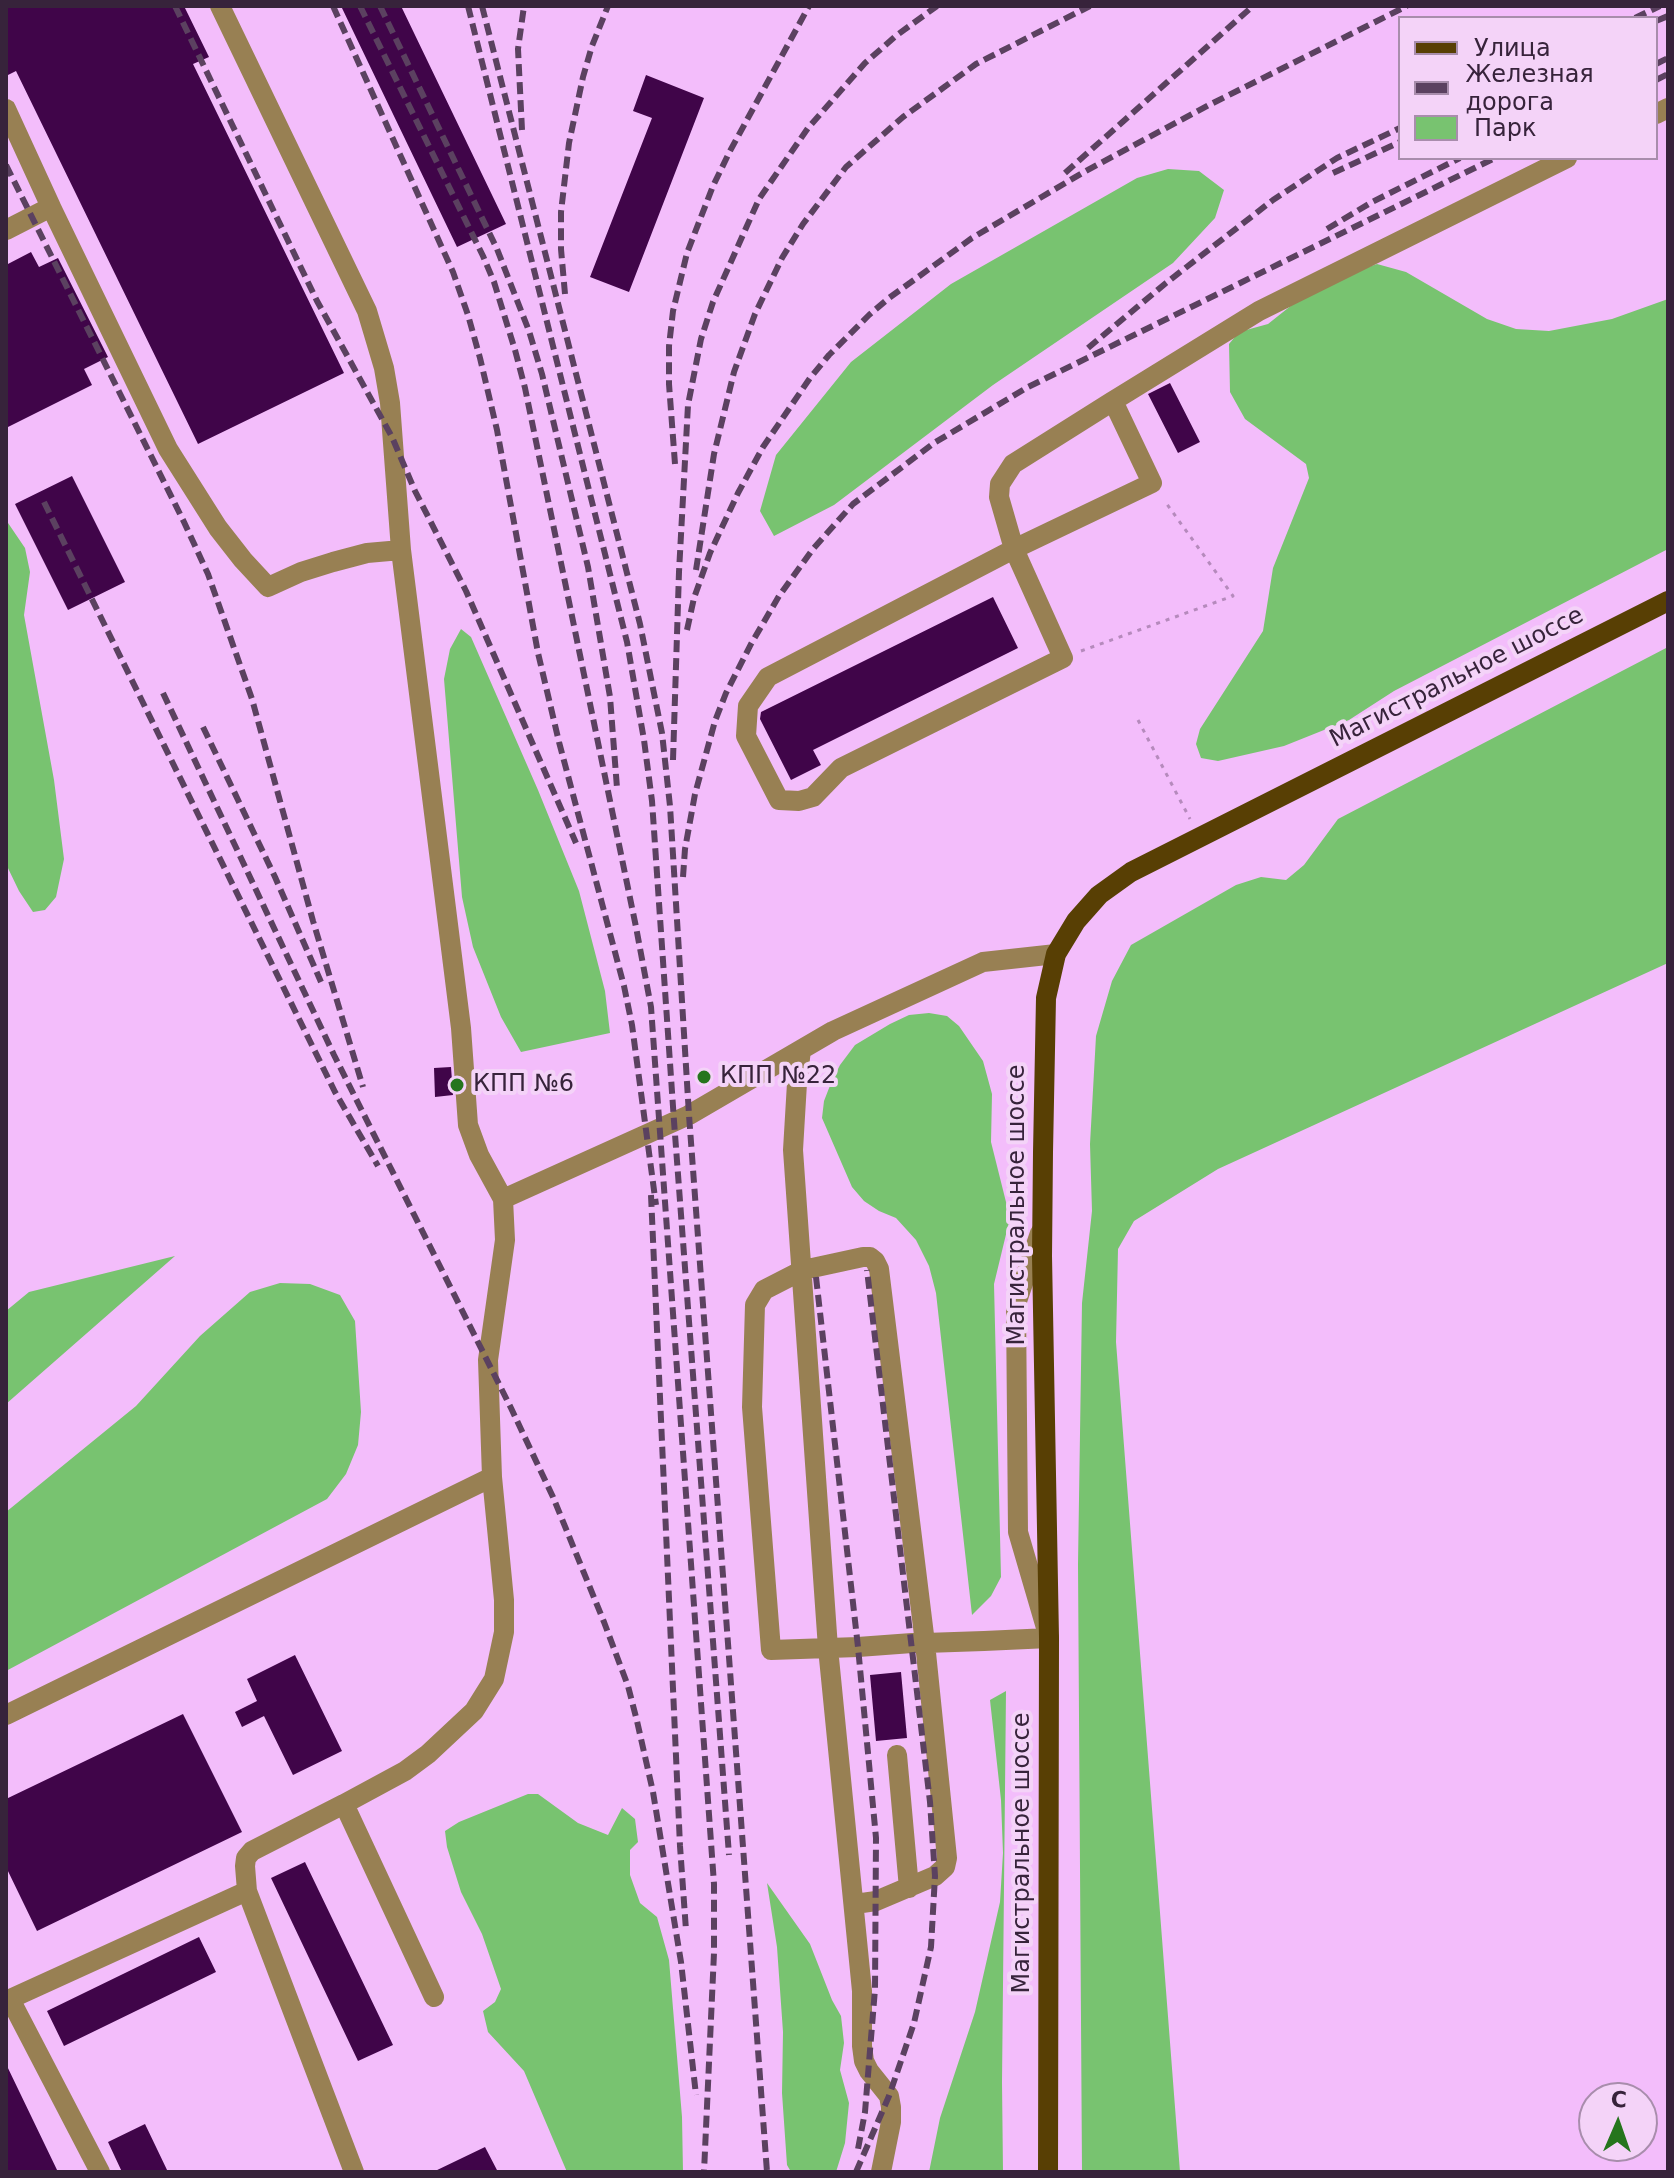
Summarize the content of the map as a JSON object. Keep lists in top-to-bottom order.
{
  "streets": {
    "main road": ["Магистральное шоссе"]
  },
  "places": ["КПП №22", "КПП №6"],
  "legend": ["Улица", "Железная дорога", "Парк"],
  "north": "top"
}
